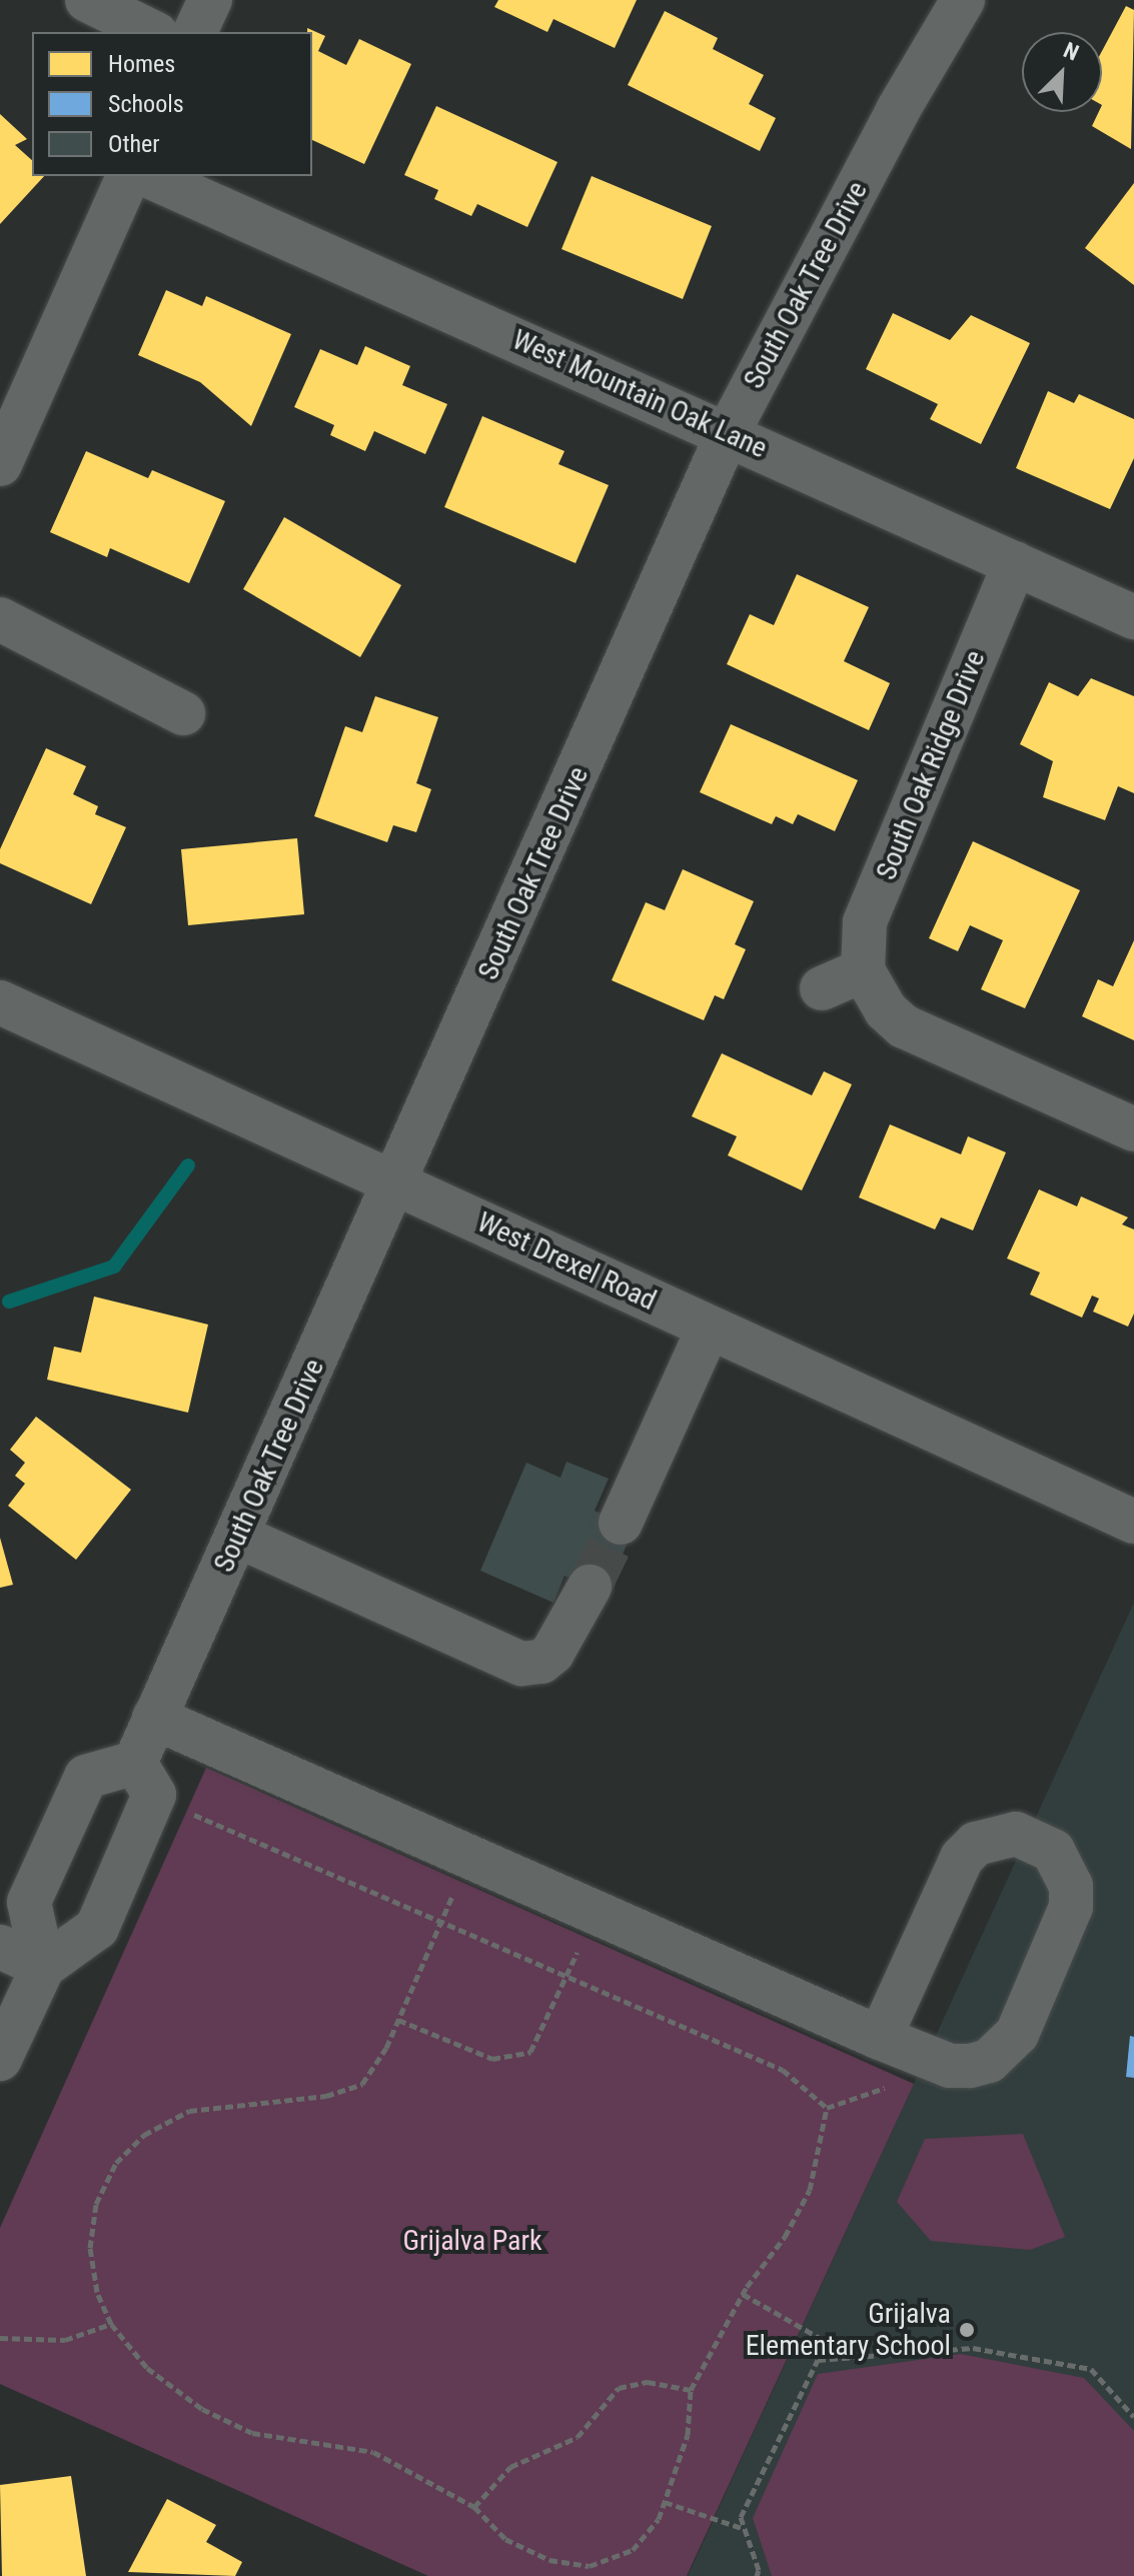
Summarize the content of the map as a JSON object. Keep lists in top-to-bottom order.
{
  "streets": {
    "street": [
      "South Oak Tree Drive",
      "West Mountain Oak Lane",
      "South Oak Ridge Drive",
      "West Drexel Road"
    ]
  },
  "crossings": [
    ["South Oak Tree Drive", "West Mountain Oak Lane"],
    ["South Oak Tree Drive", "West Drexel Road"],
    ["West Mountain Oak Lane", "South Oak Ridge Drive"]
  ],
  "parks": ["Grijalva Park"],
  "places": ["Grijalva Elementary School"],
  "legend": ["Homes", "Schools", "Other"],
  "north": "top right"
}
